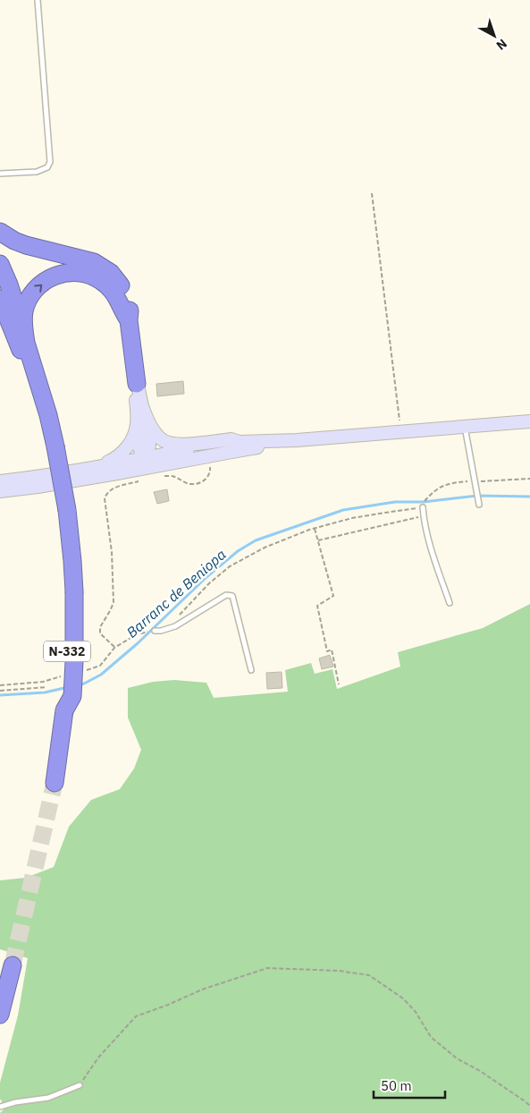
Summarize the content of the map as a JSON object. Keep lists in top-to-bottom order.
{
  "water": ["Barranc de Beniopa"],
  "scale_bar": "50 m",
  "north": "bottom right"
}
